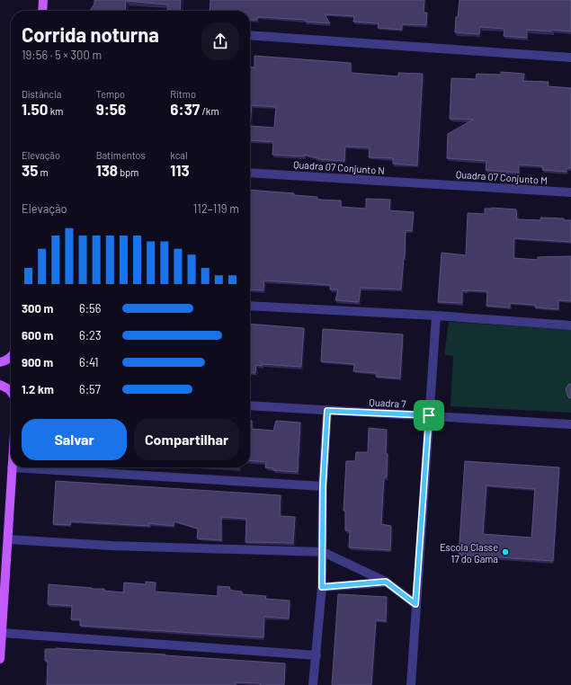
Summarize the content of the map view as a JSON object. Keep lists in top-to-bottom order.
{
  "streets": {
    "street": ["Quadra 07 Conjunto N", "Quadra 07 Conjunto M", "Quadra 7"]
  },
  "crossings": [
    ["Quadra 07 Conjunto N", "Quadra 07 Conjunto M"]
  ],
  "places": ["Escola Classe 17 do Gama"],
  "page": {
    "heading": ["Corrida noturna", "19:56 · 5 × 300 m"],
    "stats": [
      ["Distância", "1.50 km"],
      ["Tempo", "9:56"],
      ["Ritmo", "6:37 /km"],
      ["Elevação", "35 m"],
      ["Batimentos", "138 bpm"],
      ["kcal", "113"]
    ],
    "chart": ["Elevação", "112–119 m"],
    "list": [
      {
        "name": "300 m",
        "note": "6:56"
      },
      {
        "name": "600 m",
        "note": "6:23"
      },
      {
        "name": "900 m",
        "note": "6:41"
      },
      {
        "name": "1.2 km",
        "note": "6:57"
      }
    ],
    "buttons": ["Salvar", "Compartilhar"]
  }
}
